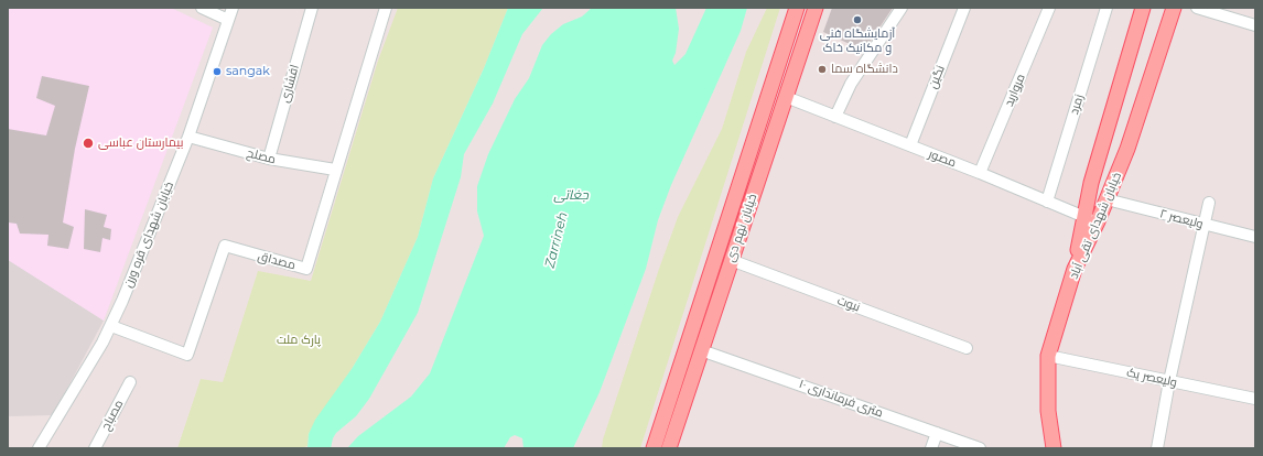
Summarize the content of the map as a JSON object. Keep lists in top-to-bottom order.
{
  "streets": {
    "main road": ["خیابان شهدای تقی آباد", "خیابان نهم دی"],
    "street": [
      "نگین",
      "افشاری",
      "مروارید",
      "زمرد",
      "مصلح",
      "مصور",
      "ولیعصر ۲",
      "خیابان شهدای قره ورن",
      "مصداق",
      "نبوت",
      "ولیعصر یک",
      "۱۰ متری فرمانداری",
      "مصباح"
    ]
  },
  "crossings": [
    ["نگین", "مصور"],
    ["افشاری", "مصلح"],
    ["مروارید", "مصور"],
    ["زمرد", "مصور"],
    ["مصلح", "خیابان شهدای قره ورن"],
    ["مصلح", "مصداق"],
    ["مصور", "خیابان شهدای تقی آباد"],
    ["مصور", "خیابان نهم دی"],
    ["ولیعصر ۲", "خیابان شهدای تقی آباد"],
    ["خیابان شهدای تقی آباد", "ولیعصر یک"],
    ["خیابان نهم دی", "نبوت"],
    ["خیابان نهم دی", "۱۰ متری فرمانداری"],
    ["خیابان شهدای قره ورن", "مصداق"]
  ],
  "water": ["جغاتی", "Zarrineh"],
  "parks": ["پارک ملت"],
  "places": [
    "آزمایشگاه فنی و مکانیک خاک",
    "دانشگاه سما",
    "sangak",
    "بیمارستان عباسی"
  ]
}
